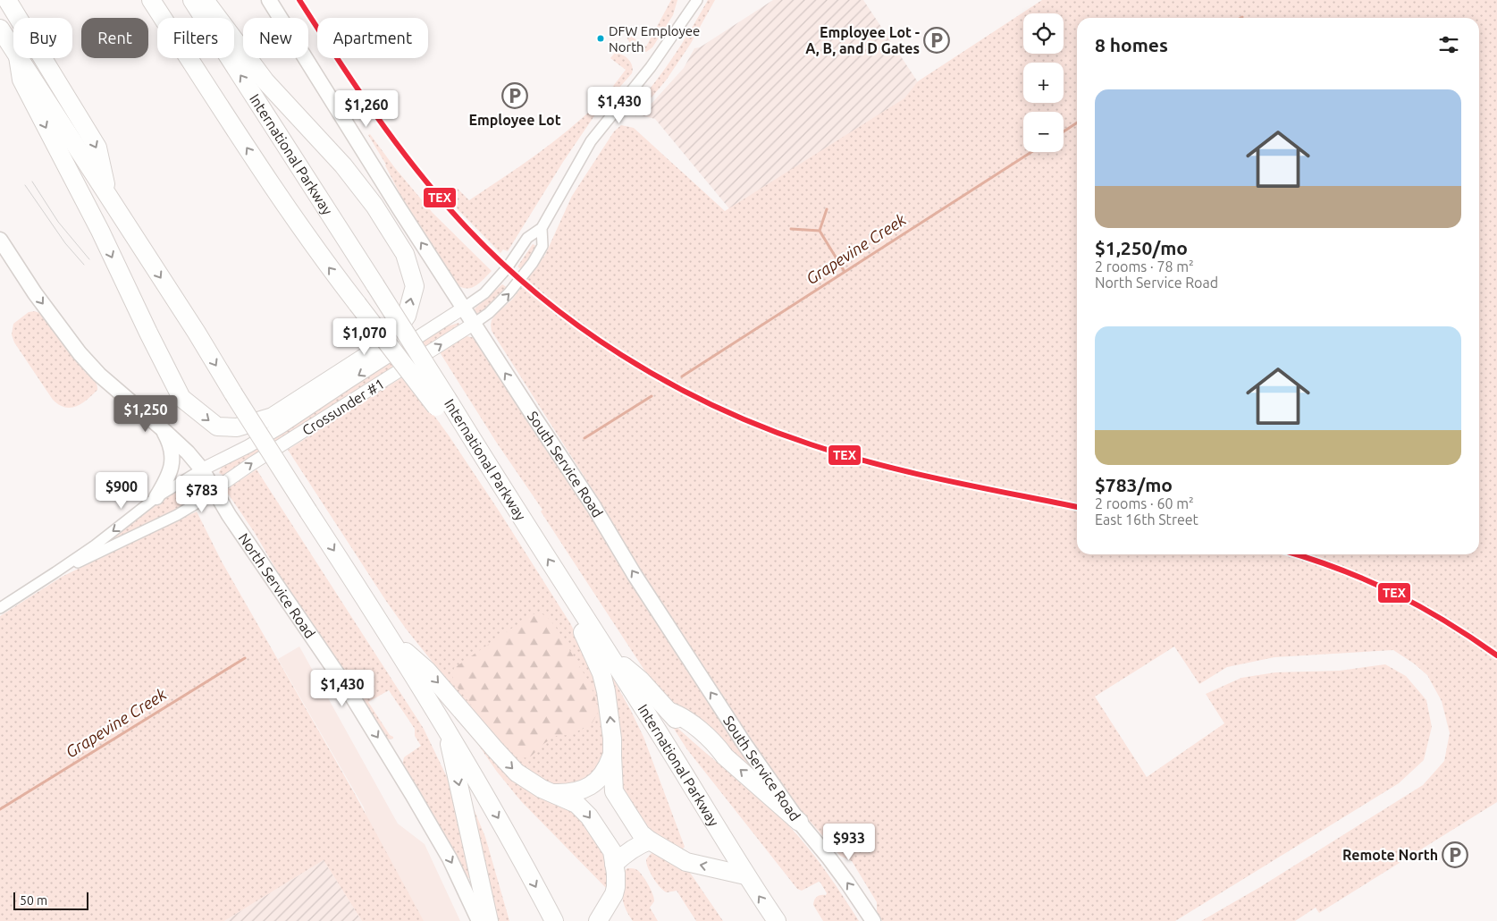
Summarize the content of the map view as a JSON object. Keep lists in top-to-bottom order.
{
  "streets": {
    "highway": ["International Parkway"],
    "main road": ["South Service Road", "North Service Road"],
    "street": ["Crossunder #1"]
  },
  "crossings": [
    ["Crossunder #1", "South Service Road"],
    ["Crossunder #1", "North Service Road"]
  ],
  "one_way": ["South Service Road", "North Service Road"],
  "water": ["Grapevine Creek"],
  "places": {
    "other": ["DFW Employee North"],
    "parking": ["Employee Lot - A, B, and D Gates", "Employee Lot", "Remote North"]
  },
  "lines": ["transit line TEX"],
  "scale_bar": "50 m",
  "page": {
    "map_buttons": ["+", "−"],
    "chip": [
      "Buy",
      "Rent",
      "Filters",
      "New",
      "Apartment"
    ],
    "heading": "8 homes",
    "list": [
      {
        "name": "$1,250/mo",
        "note": "2 rooms · 78 m² · North Service Road"
      },
      {
        "name": "$783/mo",
        "note": "2 rooms · 60 m² · East 16th Street"
      }
    ],
    "price": [
      "$1,430",
      "$1,260",
      "$1,070",
      "$1,250",
      "$900",
      "$783",
      "$1,430",
      "$933"
    ],
    "scale": "50 m"
  }
}
